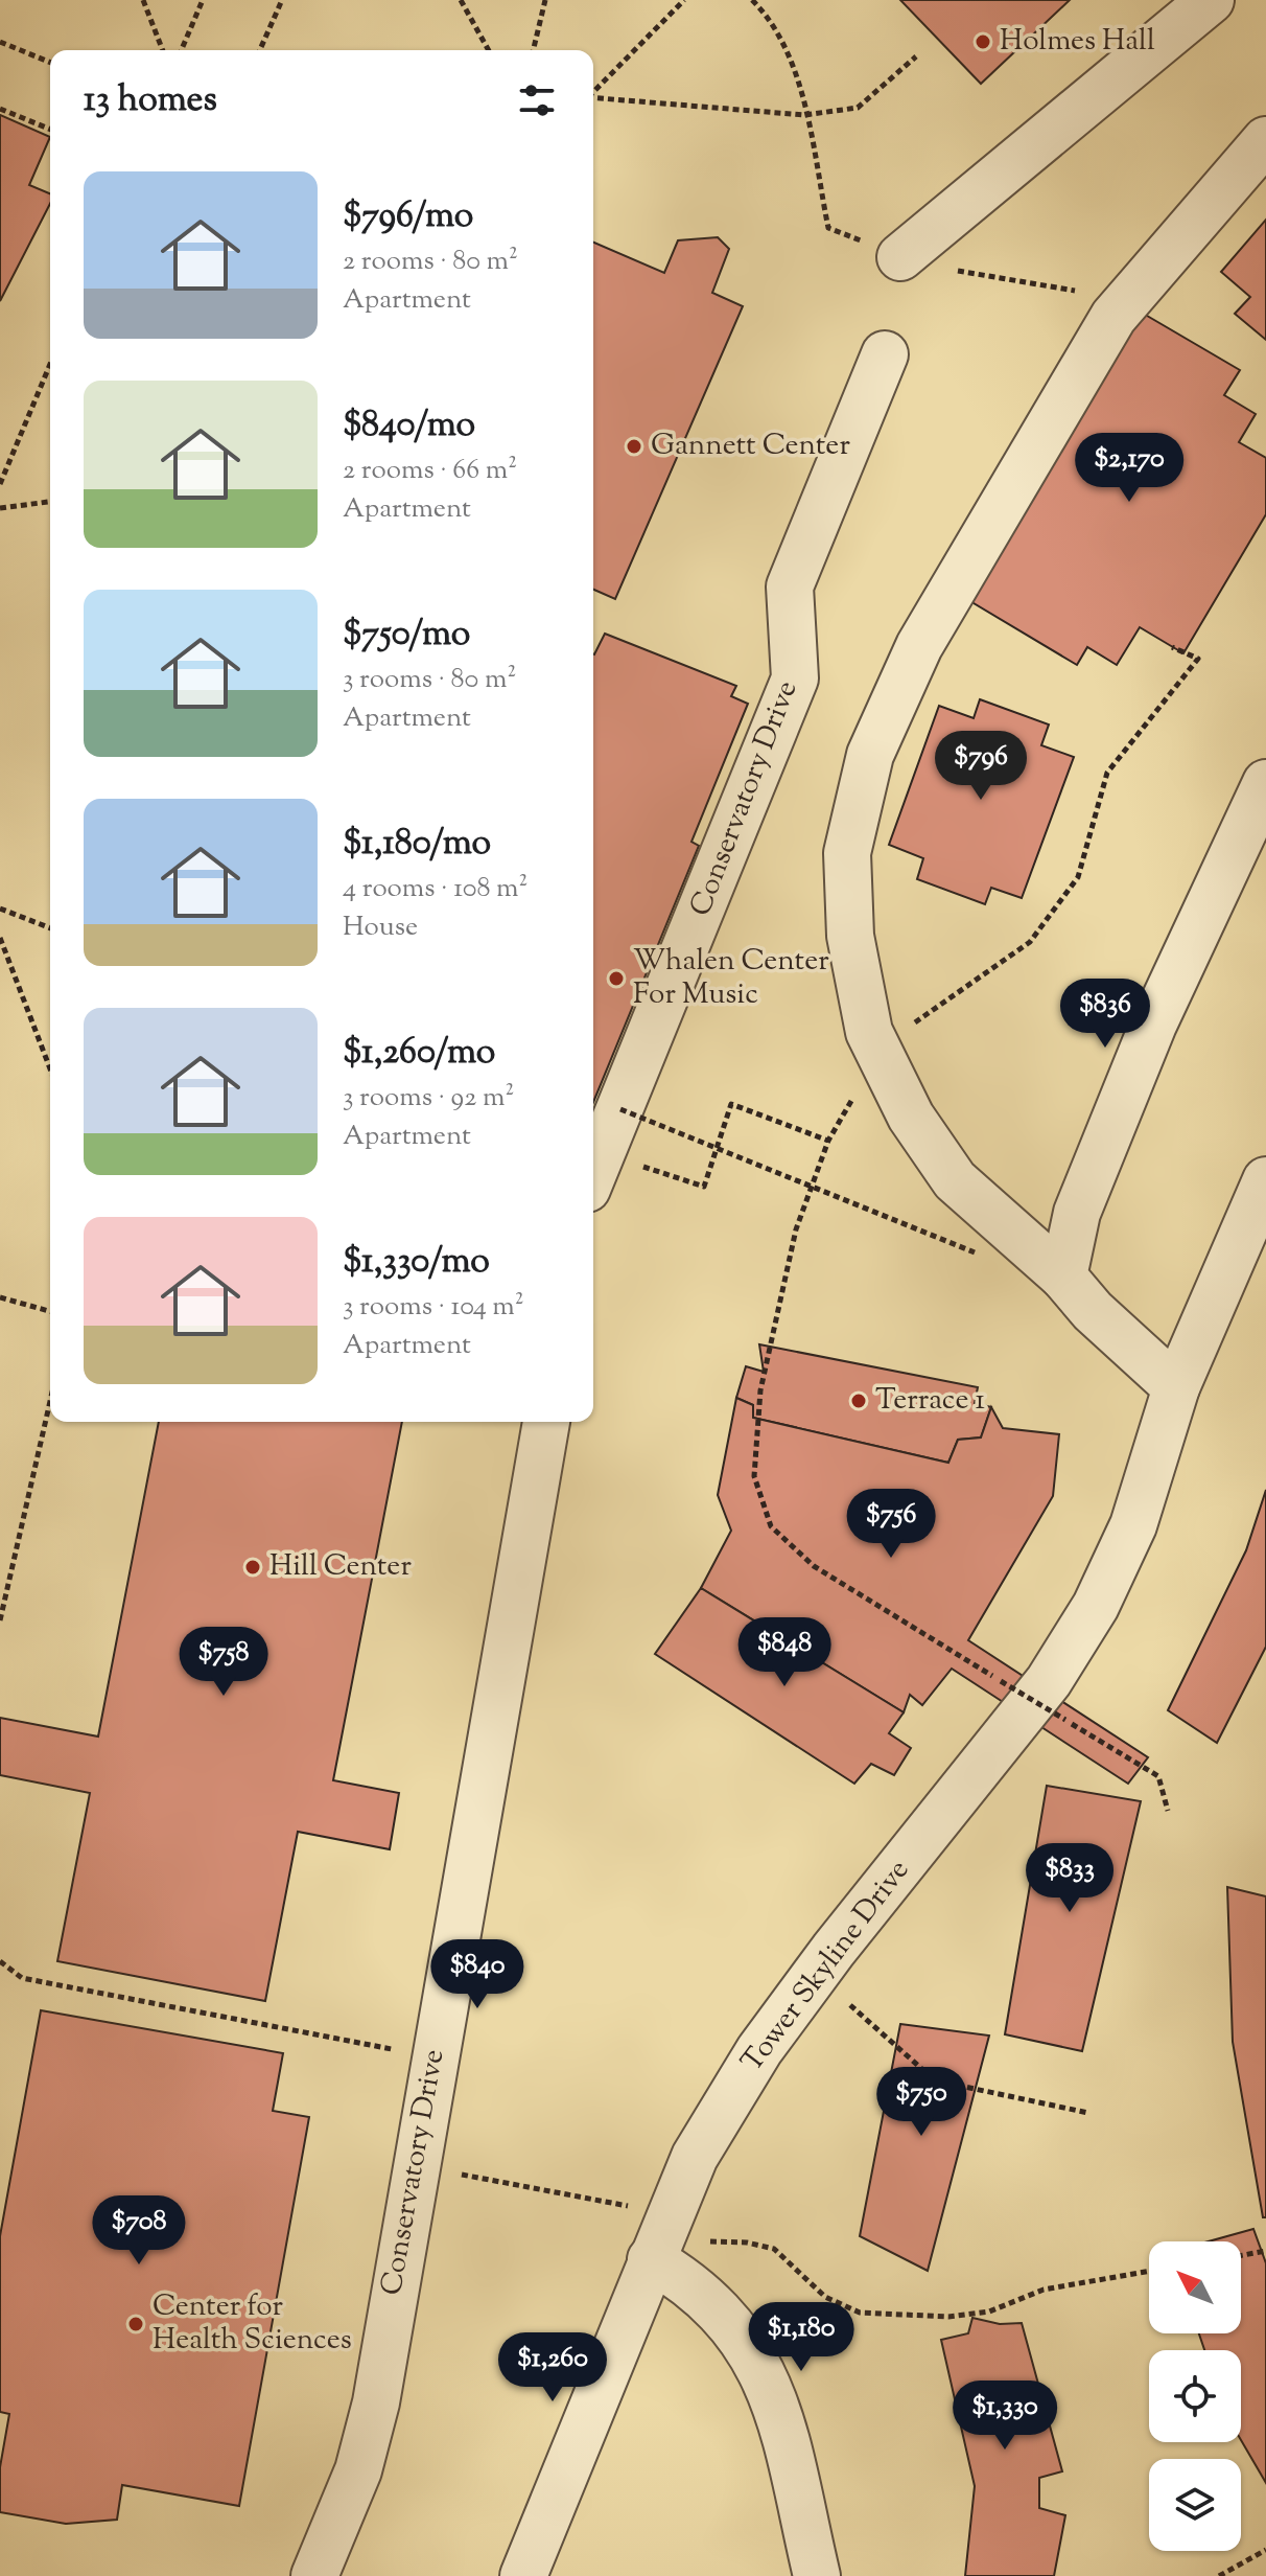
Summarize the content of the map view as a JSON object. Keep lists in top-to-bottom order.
{
  "streets": {
    "street": ["Conservatory Drive", "Tower Skyline Drive"]
  },
  "places": [
    "Holmes Hall",
    "Gannett Center",
    "Whalen Center For Music",
    "Terrace 1",
    "Hill Center",
    "Center for Health Sciences"
  ],
  "north": "top left",
  "page": {
    "heading": "13 homes",
    "list": [
      {
        "name": "$796/mo",
        "note": "2 rooms · 80 m² · Apartment"
      },
      {
        "name": "$840/mo",
        "note": "2 rooms · 66 m² · Apartment"
      },
      {
        "name": "$750/mo",
        "note": "3 rooms · 80 m² · Apartment"
      },
      {
        "name": "$1,180/mo",
        "note": "4 rooms · 108 m² · House"
      },
      {
        "name": "$1,260/mo",
        "note": "3 rooms · 92 m² · Apartment"
      },
      {
        "name": "$1,330/mo",
        "note": "3 rooms · 104 m² · Apartment"
      }
    ],
    "price": [
      "$2,170",
      "$796",
      "$836",
      "$756",
      "$848",
      "$758",
      "$833",
      "$840",
      "$750",
      "$708",
      "$1,180",
      "$1,260",
      "$1,330"
    ]
  }
}
